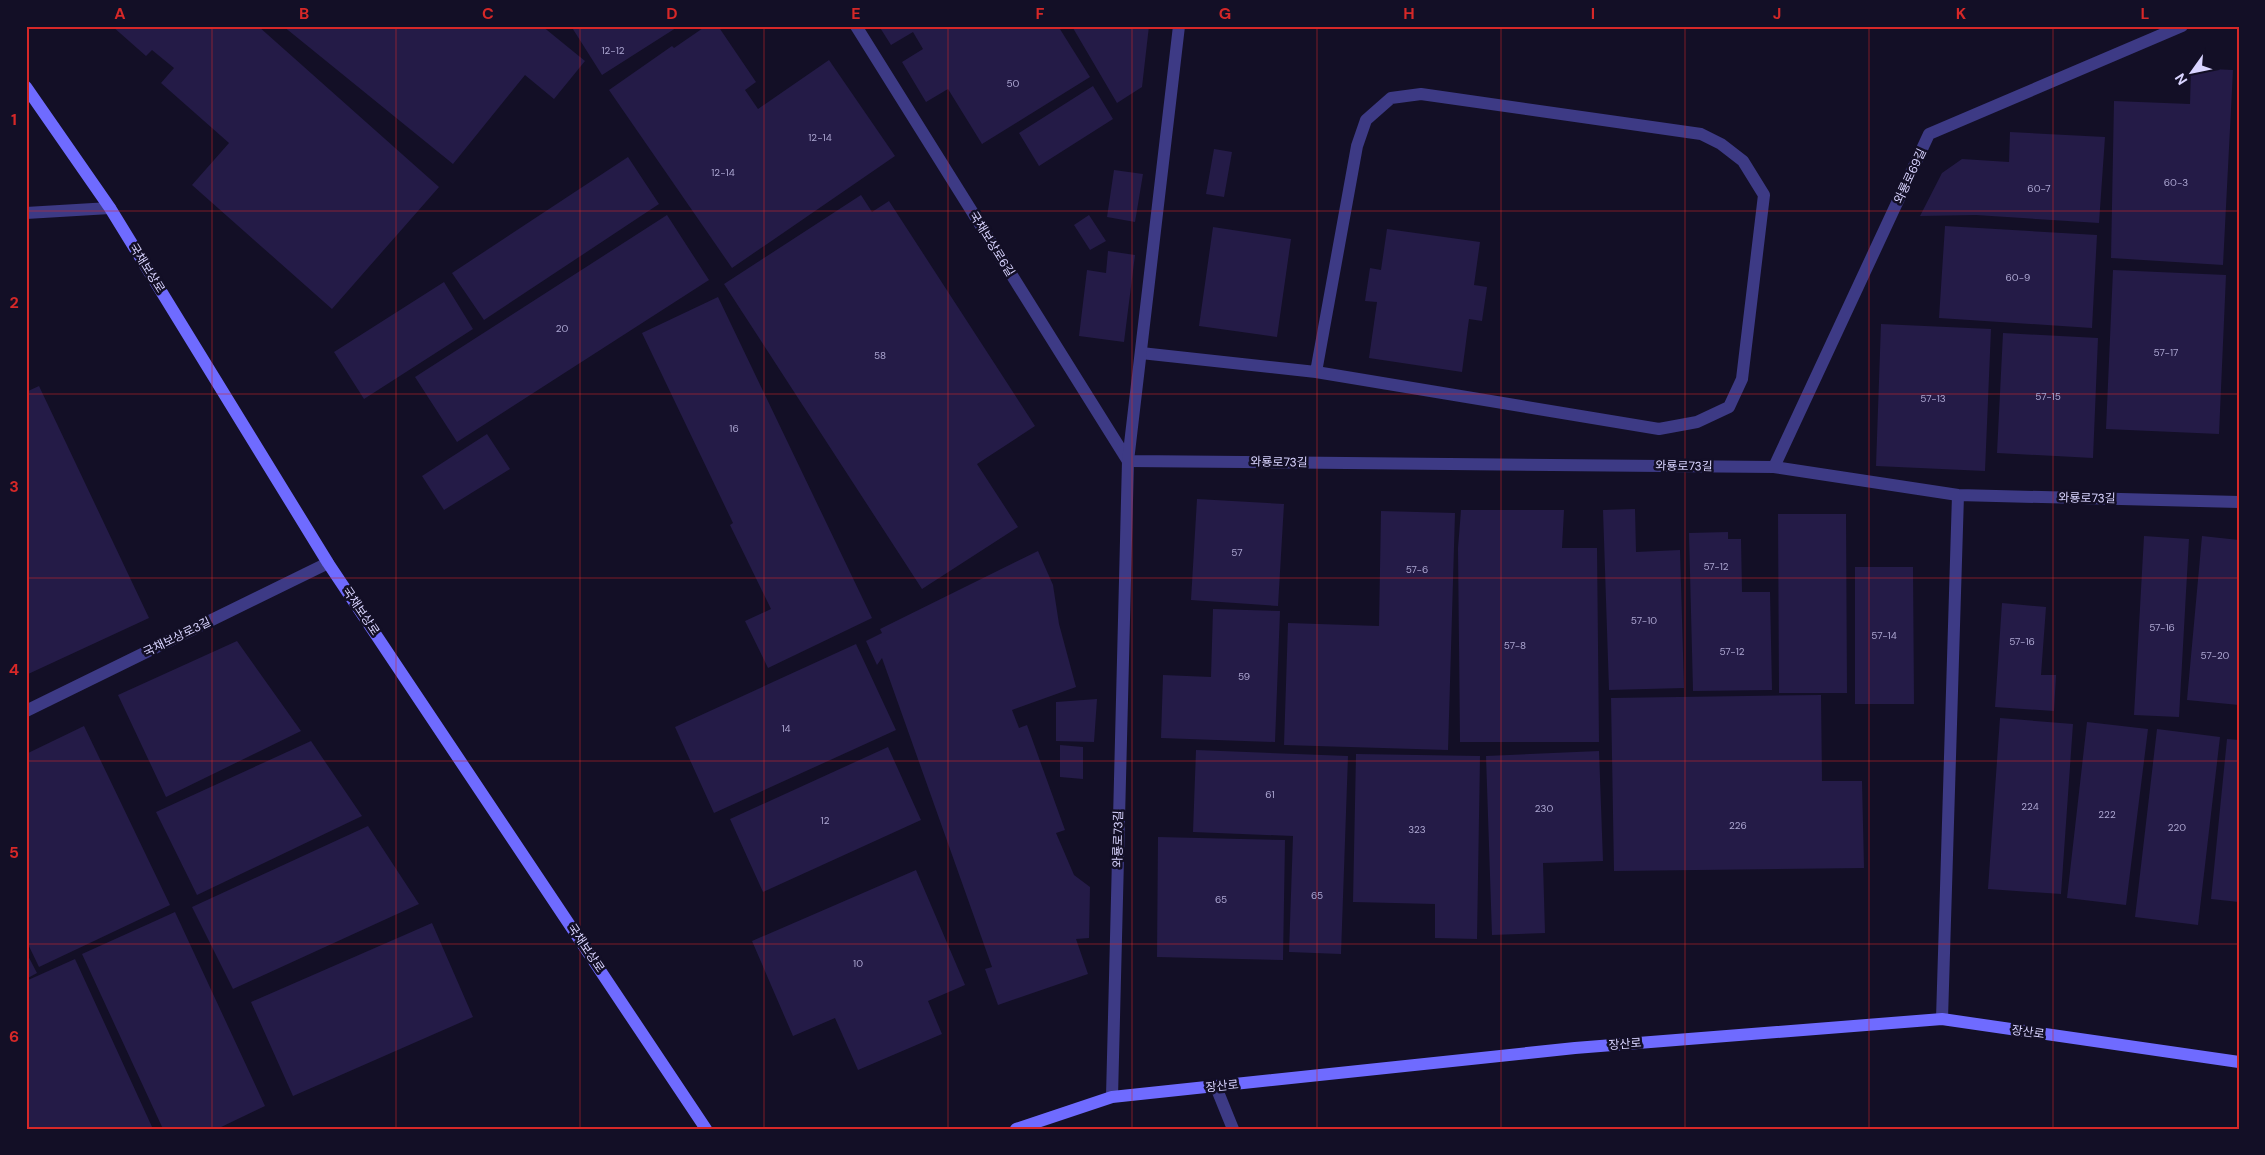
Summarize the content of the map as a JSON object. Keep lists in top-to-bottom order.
{
  "streets": {
    "main road": ["국채보상로", "장산로"],
    "street": [
      "와룡로69길",
      "국채보상로6길",
      "와룡로73길",
      "국채보상로3길"
    ]
  },
  "crossings": [
    ["와룡로69길", "와룡로73길"],
    ["국채보상로6길", "와룡로73길"],
    ["국채보상로", "국채보상로3길"],
    ["와룡로73길", "장산로"]
  ],
  "house_numbers": [
    "12-12",
    "50",
    "12-14",
    "12-14",
    "60-3",
    "60-7",
    "60-9",
    "20",
    "57-17",
    "58",
    "57-15",
    "57-13",
    "16",
    "57",
    "57-12",
    "57-6",
    "57-10",
    "57-16",
    "57-14",
    "57-16",
    "57-8",
    "57-12",
    "57-20",
    "59",
    "14",
    "61",
    "224",
    "230",
    "222",
    "12",
    "226",
    "220",
    "323",
    "65",
    "65",
    "10"
  ],
  "north": "bottom left",
  "grid": {
    "columns": [
      "A",
      "B",
      "C",
      "D",
      "E",
      "F",
      "G",
      "H",
      "I",
      "J",
      "K",
      "L"
    ],
    "rows": [
      "1",
      "2",
      "3",
      "4",
      "5",
      "6"
    ]
  }
}
